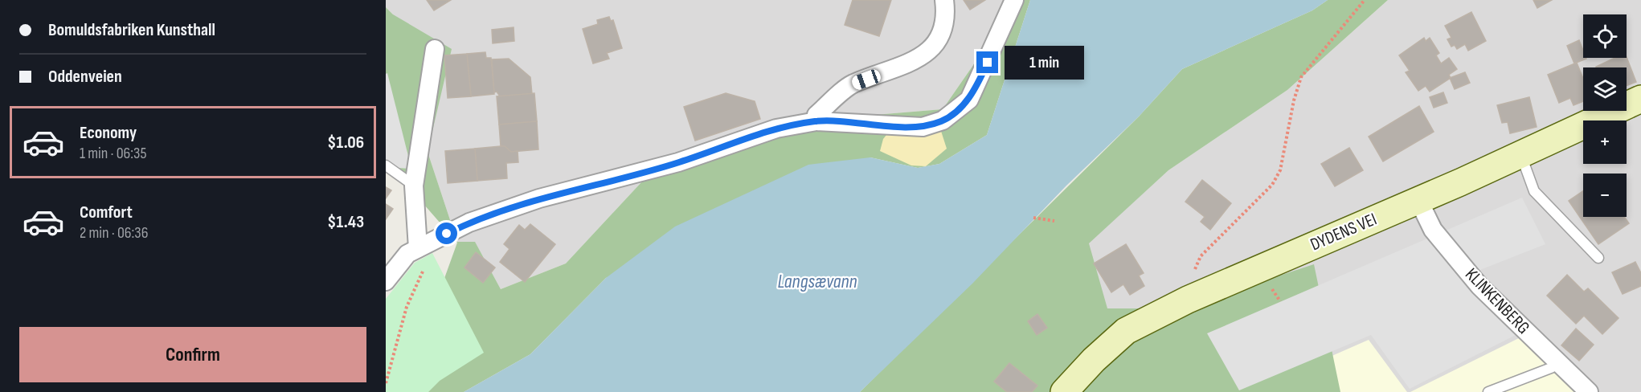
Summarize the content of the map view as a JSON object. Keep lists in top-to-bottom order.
{
  "streets": {
    "street": ["DYDENS VEI", "KLINKENBERG"]
  },
  "crossings": [
    ["DYDENS VEI", "KLINKENBERG"]
  ],
  "water": ["Langsævann"],
  "page": {
    "banner": ["Bomuldsfabriken Kunsthall", "Oddenveien"],
    "map_buttons": ["+", "−"],
    "bubble": "1 min",
    "list": [
      {
        "name": "Economy",
        "note": "1 min · 06:35",
        "value": "$1.06"
      },
      {
        "name": "Comfort",
        "note": "2 min · 06:36",
        "value": "$1.43"
      }
    ],
    "buttons": "Confirm"
  }
}
